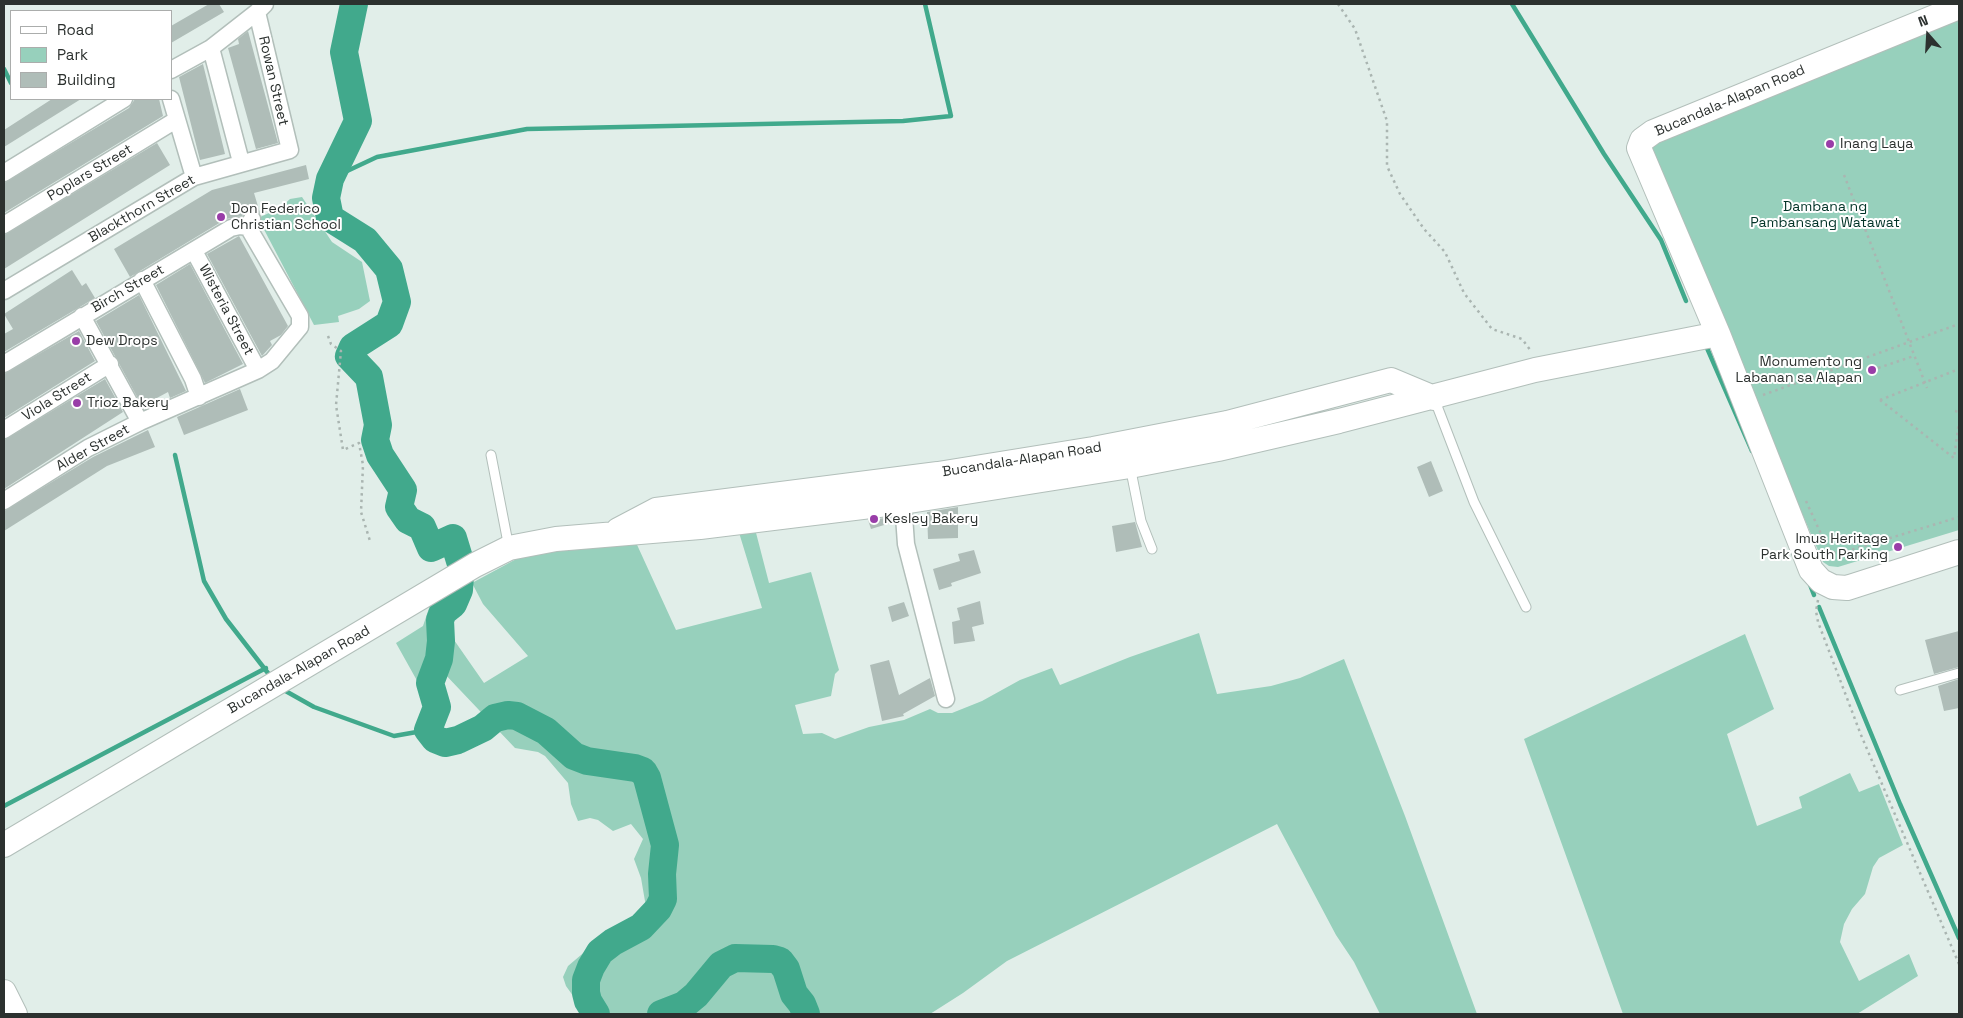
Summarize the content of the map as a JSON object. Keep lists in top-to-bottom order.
{
  "streets": {
    "main road": ["Bucandala-Alapan Road"],
    "street": [
      "Rowan Street",
      "Poplars Street",
      "Blackthorn Street",
      "Birch Street",
      "Wisteria Street",
      "Viola Street",
      "Alder Street"
    ]
  },
  "crossings": [
    ["Rowan Street", "Blackthorn Street"],
    ["Birch Street", "Wisteria Street"],
    ["Birch Street", "Alder Street"],
    ["Wisteria Street", "Alder Street"]
  ],
  "parks": ["Dambana ng Pambansang Watawat"],
  "places": [
    "Inang Laya",
    "Don Federico Christian School",
    "Dew Drops",
    "Monumento ng Labanan sa Alapan",
    "Trioz Bakery",
    "Kesley Bakery",
    "Imus Heritage Park South Parking"
  ],
  "legend": ["Road", "Park", "Building"],
  "north": "top"
}
